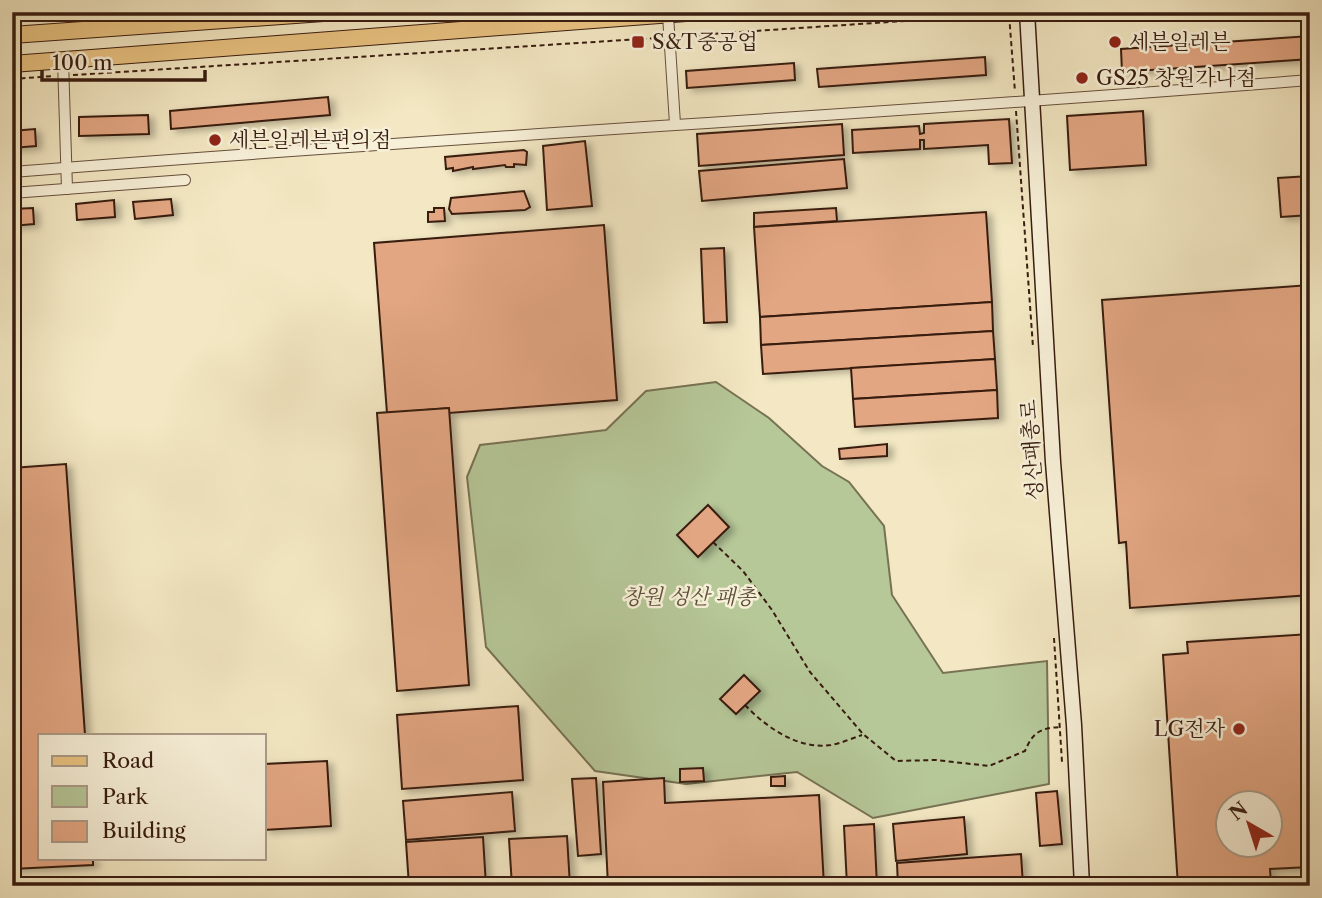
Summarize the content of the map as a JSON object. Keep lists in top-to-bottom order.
{
  "streets": {
    "main road": ["성산패총로"]
  },
  "parks": ["창원 성산 패총"],
  "places": {
    "transit": ["S&T중공업"],
    "other": [
      "세븐일레븐",
      "GS25 창원가나점",
      "세븐일레븐편의점",
      "LG전자"
    ]
  },
  "legend": ["Road", "Park", "Building"],
  "scale_bar": "100 m",
  "north": "top left"
}
